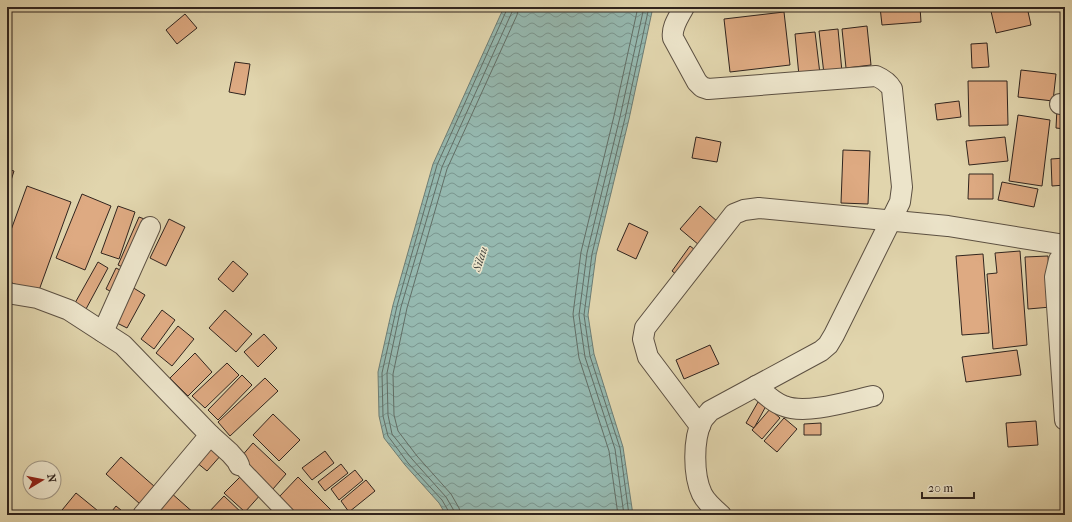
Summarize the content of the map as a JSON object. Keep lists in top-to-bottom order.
{
  "water": ["Silau"],
  "scale_bar": "20 m",
  "north": "right"
}
